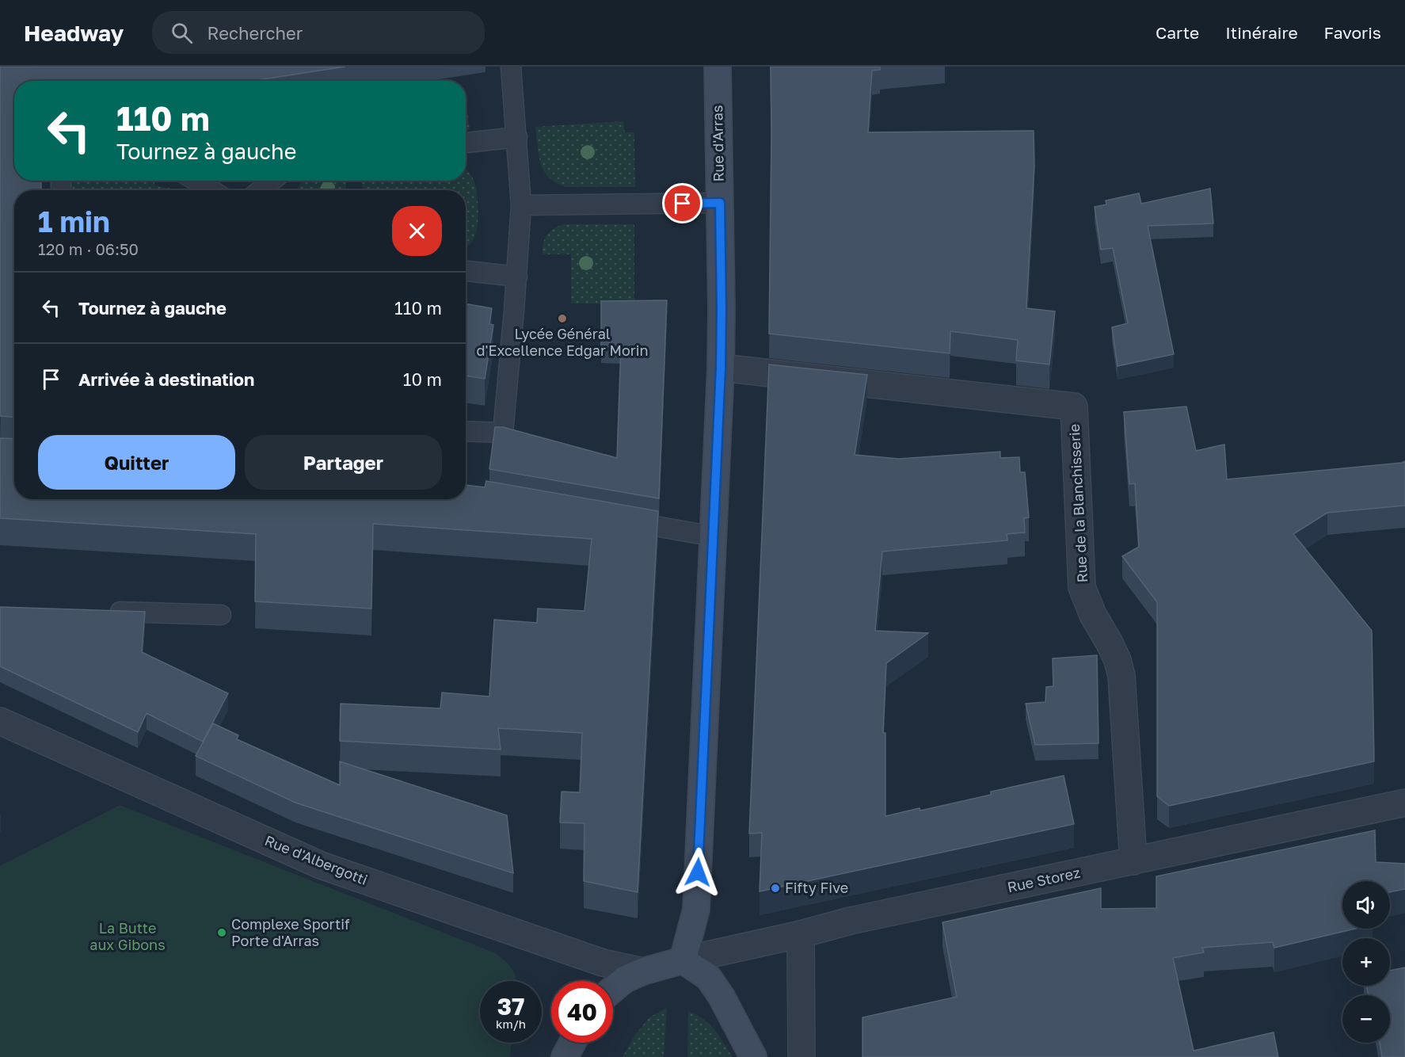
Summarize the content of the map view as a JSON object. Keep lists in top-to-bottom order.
{
  "streets": {
    "street": [
      "Rue d'Arras",
      "Rue de la Blanchisserie",
      "Rue d'Albergotti",
      "Rue Storez"
    ]
  },
  "crossings": [
    ["Rue d'Arras", "Rue de la Blanchisserie"],
    ["Rue d'Arras", "Rue Storez"],
    ["Rue de la Blanchisserie", "Rue Storez"]
  ],
  "parks": ["La Butte aux Gibons"],
  "places": ["Lycée Général d'Excellence Edgar Morin", "Fifty Five", "Complexe Sportif Porte d'Arras"],
  "page": {
    "header": "Headway",
    "search": "Rechercher",
    "nav": ["Carte", "Itinéraire", "Favoris"],
    "turn": ["110 m", "Tournez à gauche"],
    "heading": ["1 min", "120 m · 06:50"],
    "list": [
      {
        "name": "Tournez à gauche",
        "value": "110 m"
      },
      {
        "name": "Arrivée à destination",
        "value": "10 m"
      }
    ],
    "buttons": ["Quitter", "Partager"],
    "map_buttons": ["+", "−"],
    "speed": "37 km/h",
    "limit": "40"
  }
}
